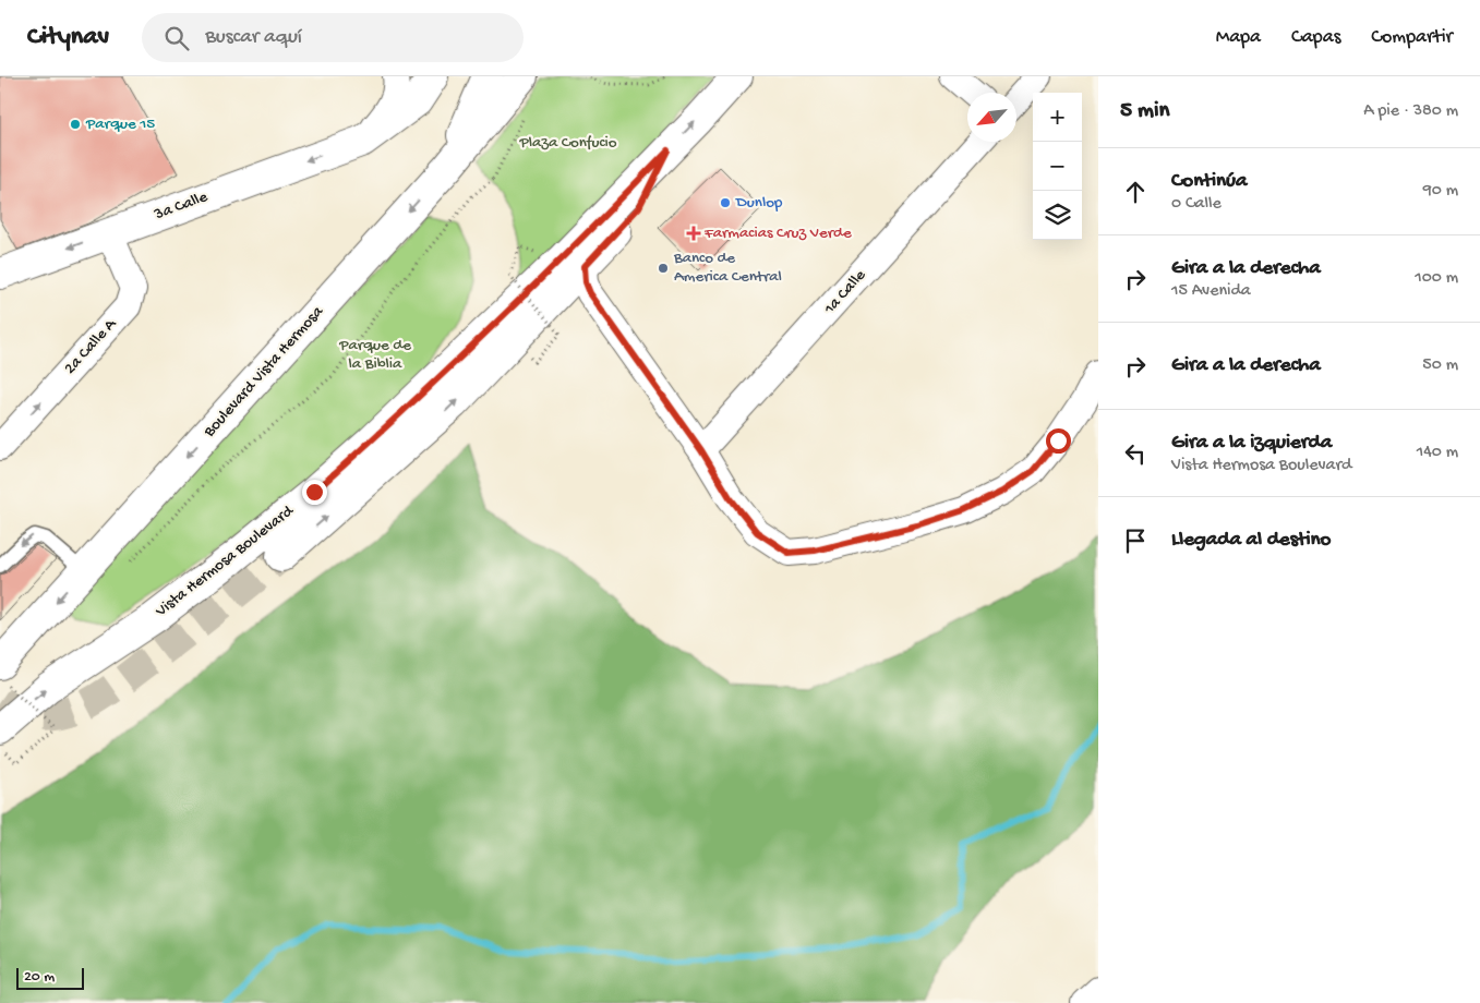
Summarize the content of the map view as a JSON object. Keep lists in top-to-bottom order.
{
  "streets": {
    "main road": ["3a Calle", "Boulevard Vista Hermosa", "Vista Hermosa Boulevard"],
    "street": ["1a Calle", "2a Calle A"]
  },
  "crossings": [
    ["3a Calle", "2a Calle A"]
  ],
  "one_way": ["3a Calle", "2a Calle A"],
  "parks": ["Plaza Confucio", "Parque de la Biblia"],
  "places": {
    "other": ["Parque 15", "Dunlop", "Banco de America Central"],
    "health": ["Farmacias Cruz Verde"]
  },
  "scale_bar": "20 m",
  "north": "bottom left",
  "page": {
    "header": "Citynav",
    "search": "Buscar aquí",
    "nav": ["Mapa", "Capas", "Compartir"],
    "heading": ["5 min", "A pie · 380 m"],
    "map_buttons": ["+", "−"],
    "list": [
      ["Continúa", "0 Calle", "90 m"],
      ["Gira a la derecha", "15 Avenida", "100 m"],
      ["Gira a la derecha", "50 m"],
      ["Gira a la izquierda", "Vista Hermosa Boulevard", "140 m"],
      "Llegada al destino"
    ],
    "scale": "20 m"
  }
}
